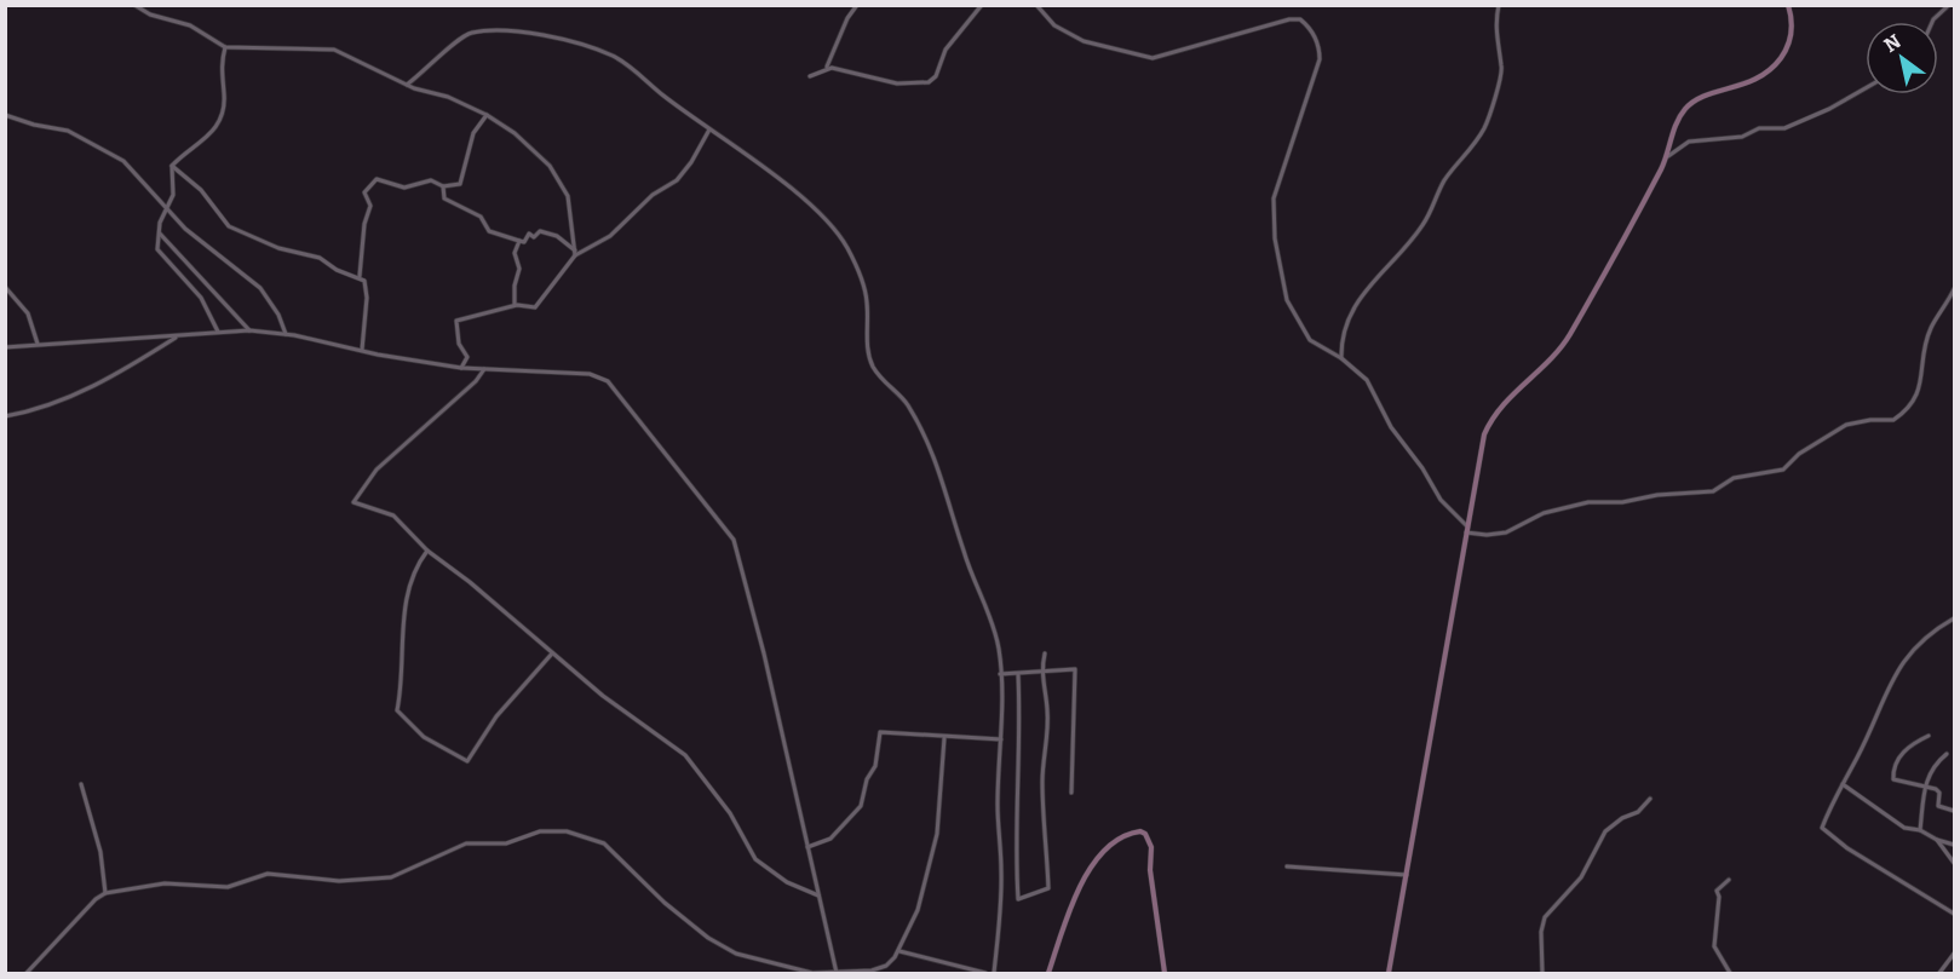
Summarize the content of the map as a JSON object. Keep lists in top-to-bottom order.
{
  "north": "top left"
}
